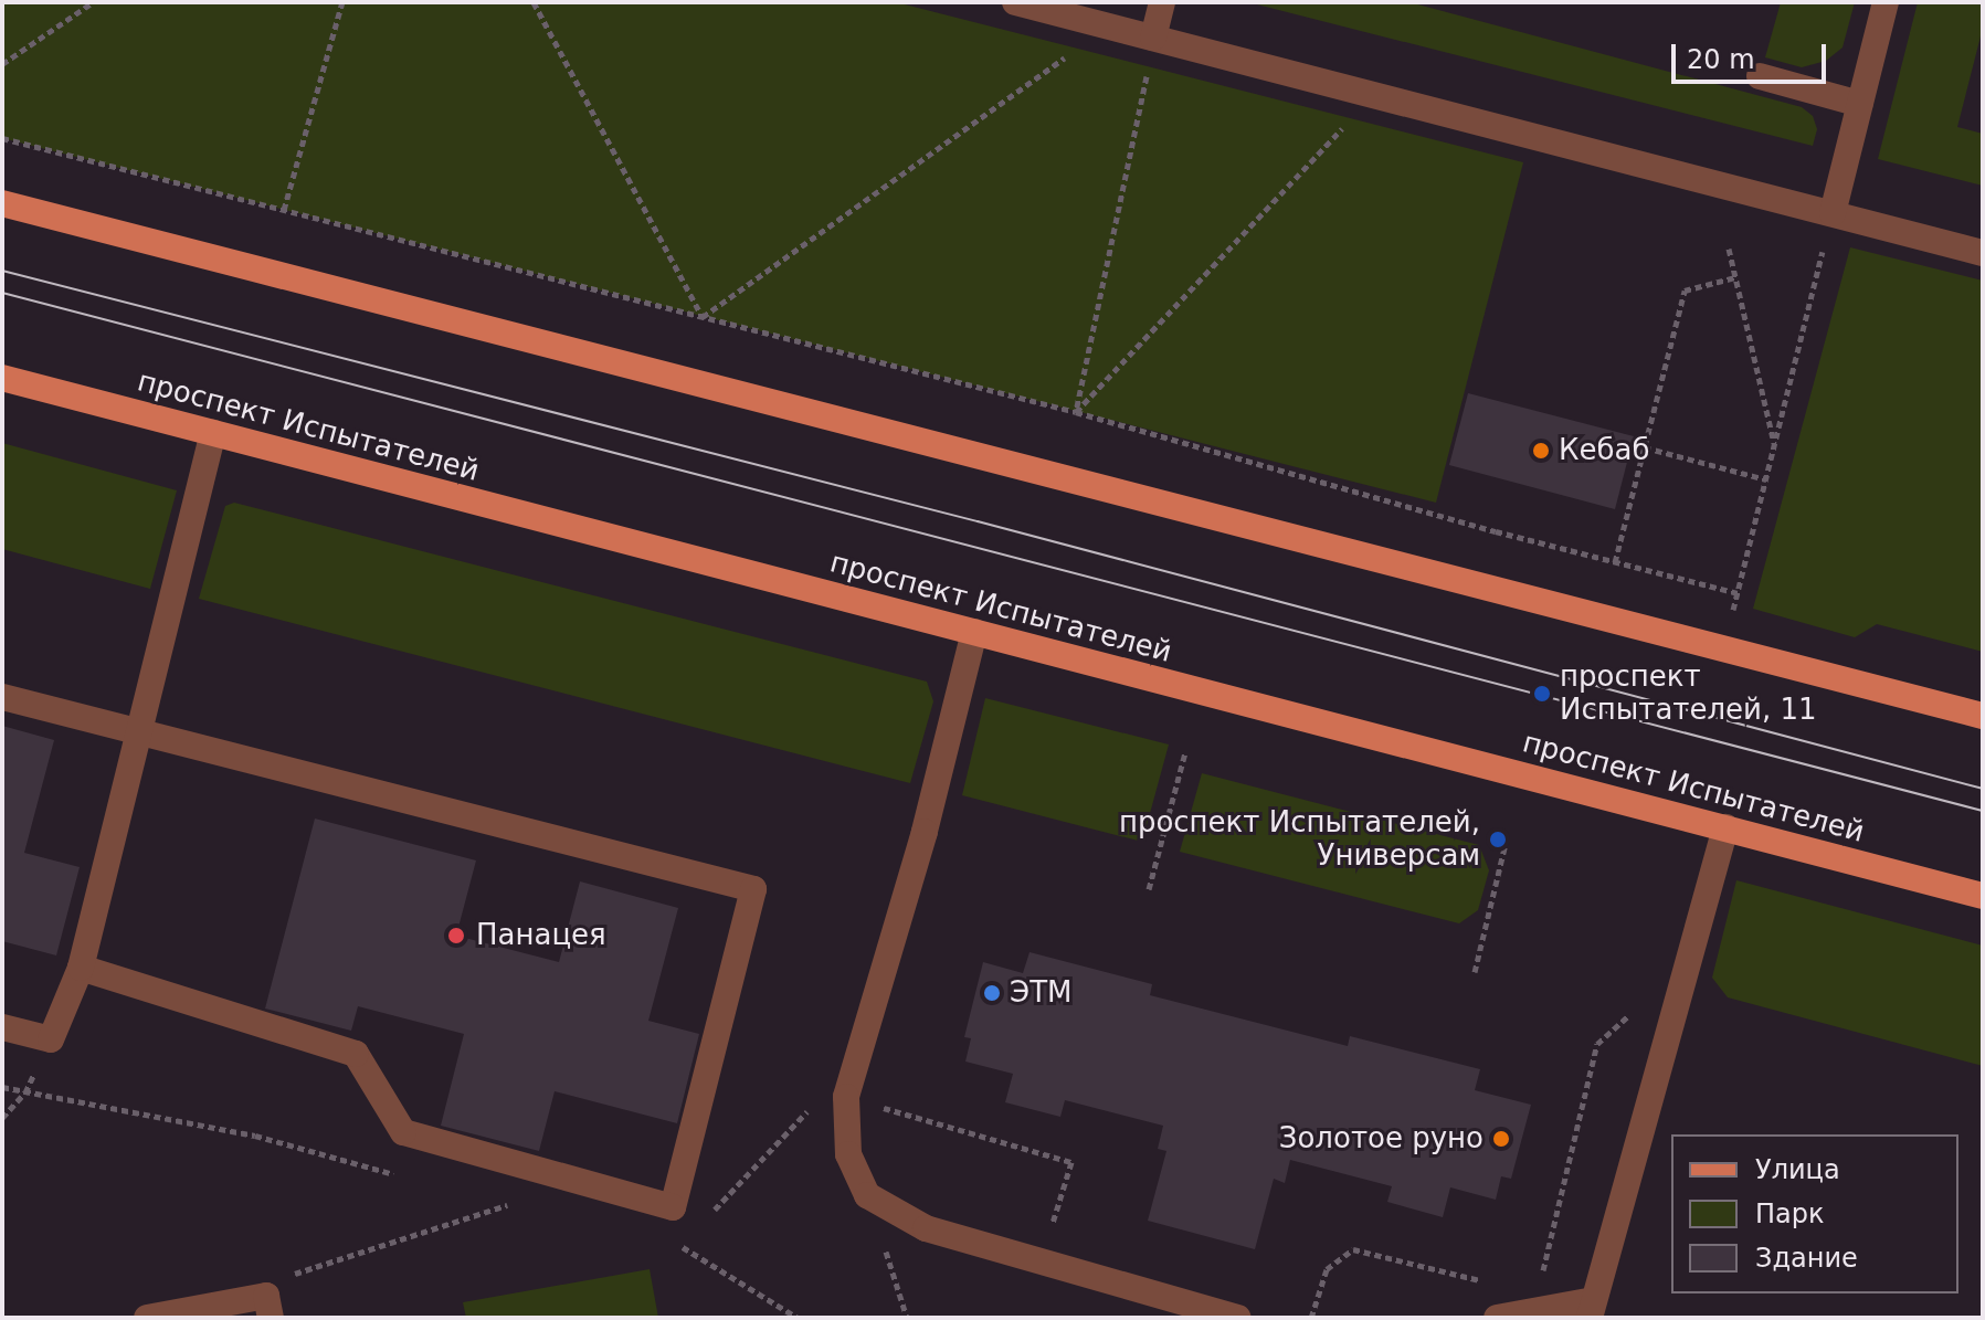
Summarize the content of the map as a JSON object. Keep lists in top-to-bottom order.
{
  "streets": {
    "main road": ["проспект Испытателей"]
  },
  "places": [
    "Кебаб",
    "проспект Испытателей, 11",
    "проспект Испытателей, Универсам",
    "Панацея",
    "ЭТМ",
    "Золотое руно"
  ],
  "legend": ["Улица", "Парк", "Здание"],
  "scale_bar": "20 m"
}
